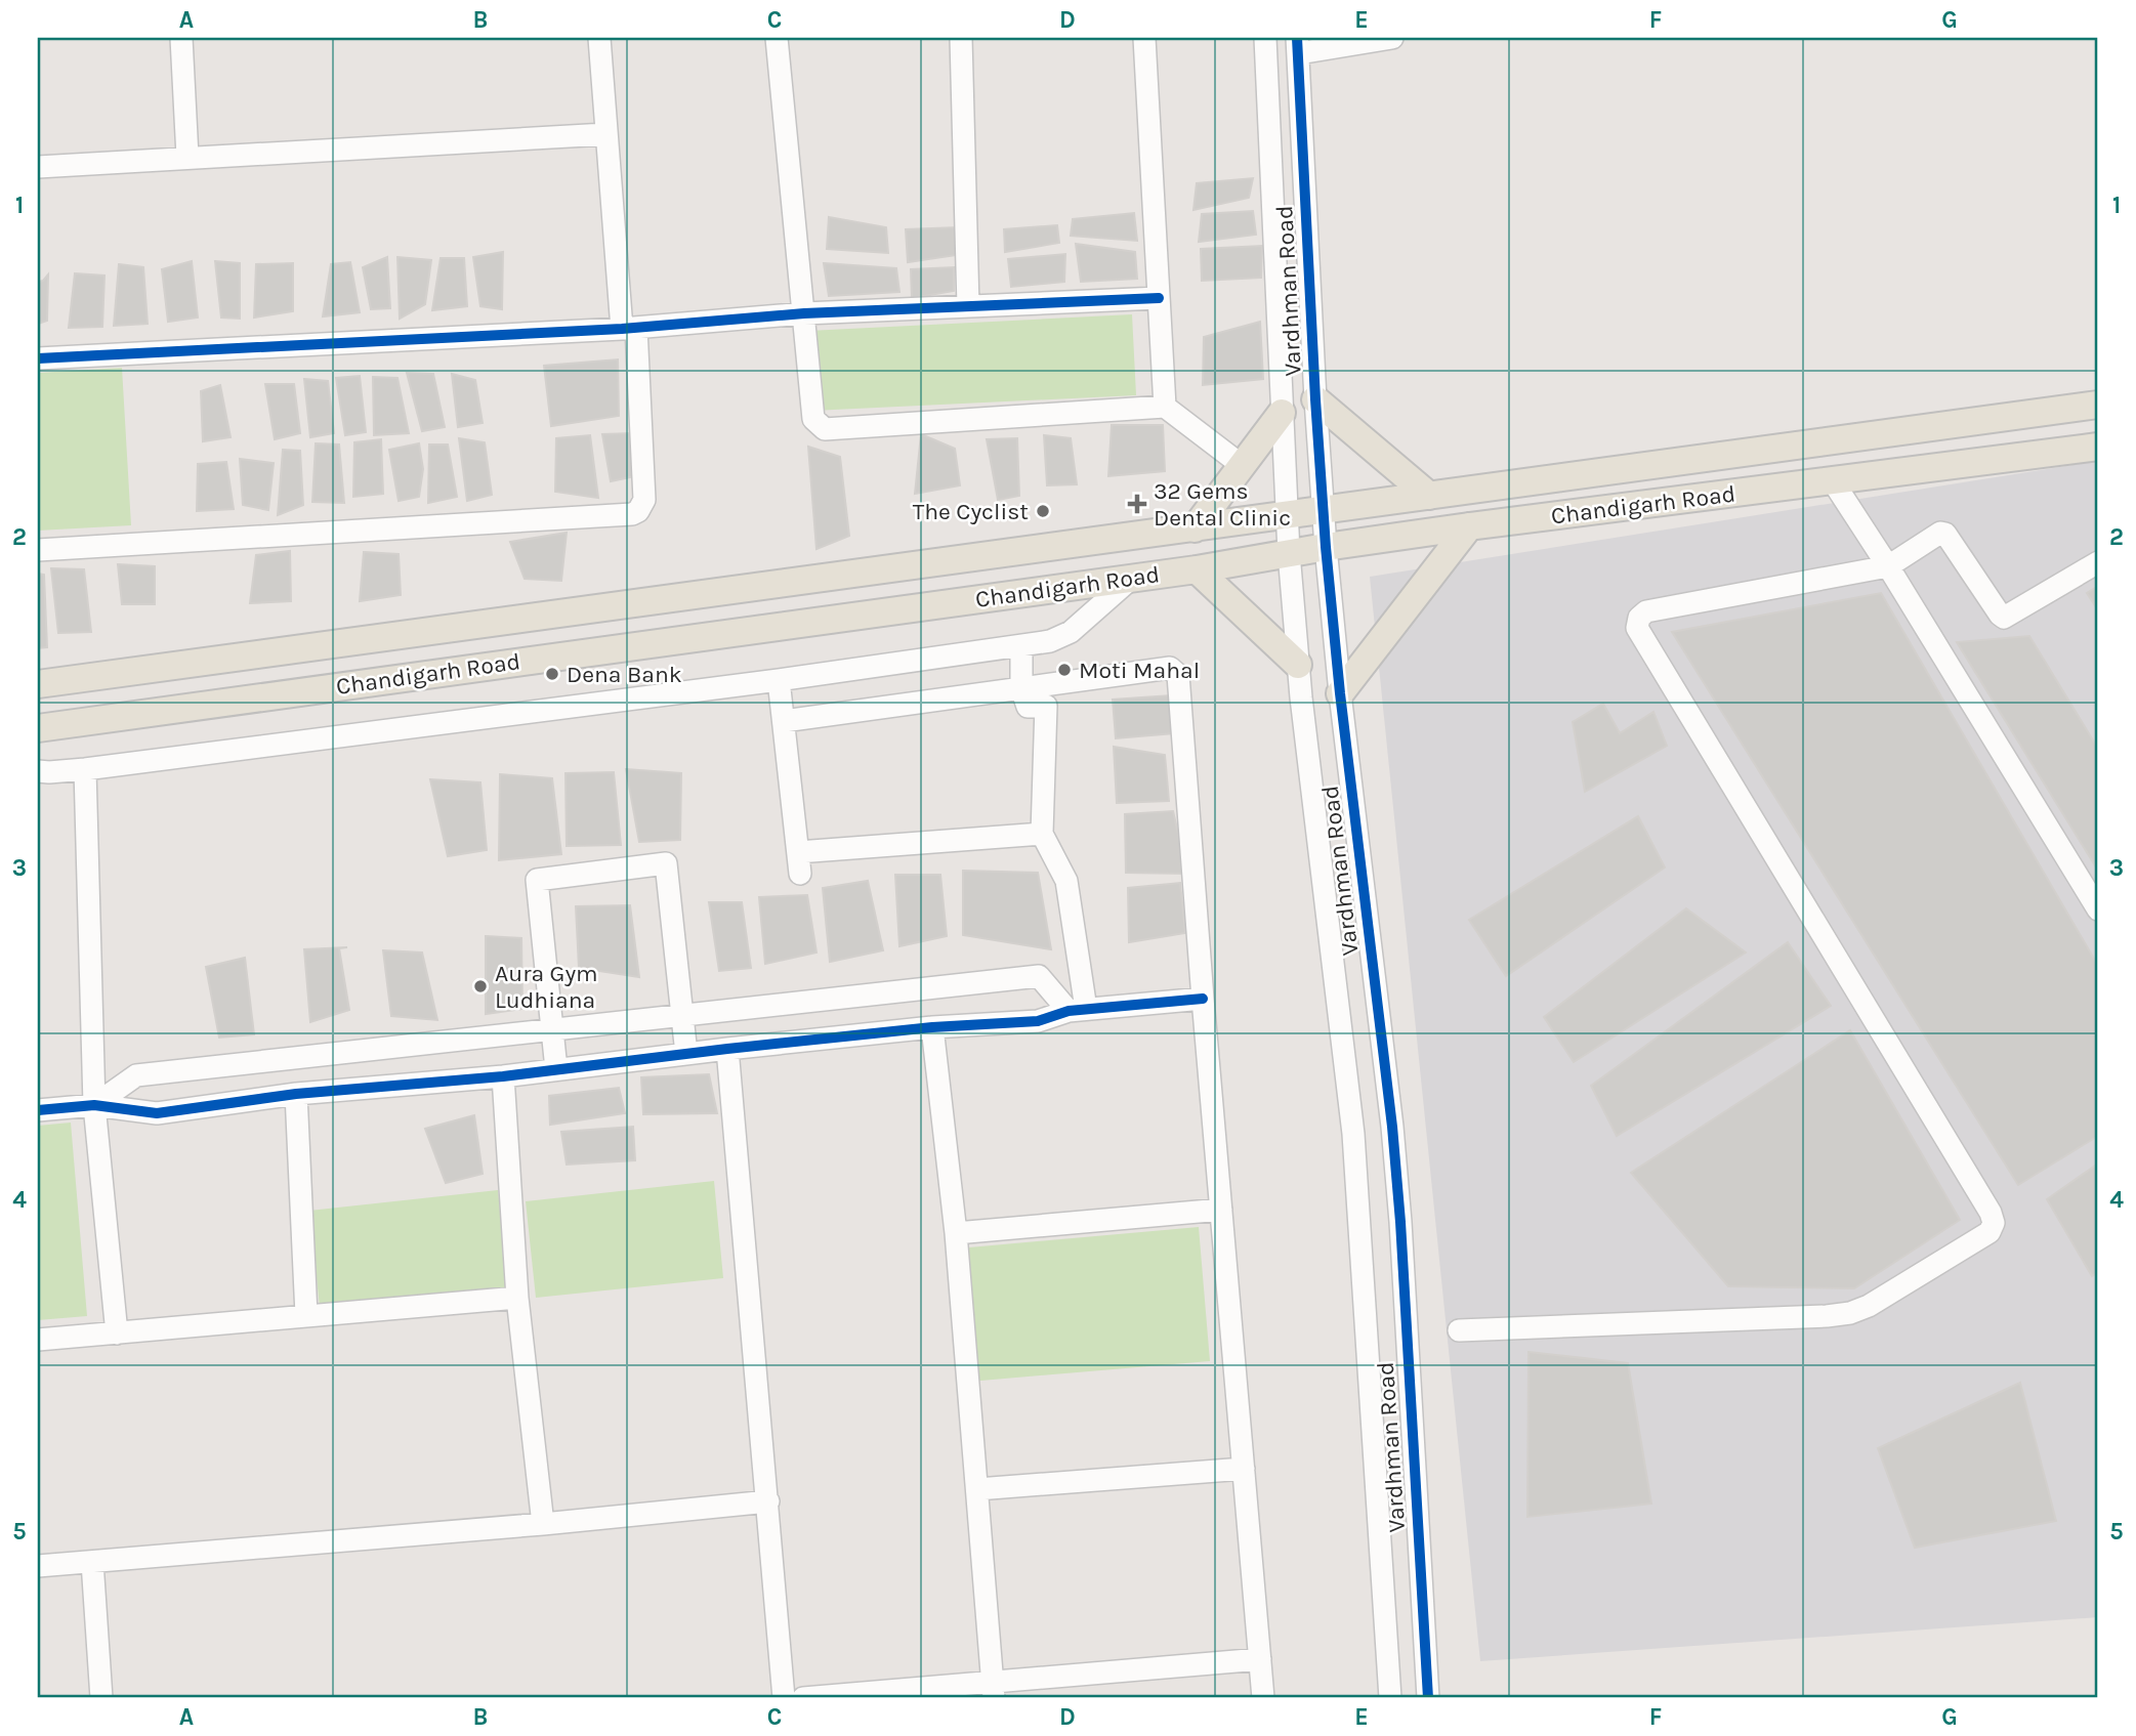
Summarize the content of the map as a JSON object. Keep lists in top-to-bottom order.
{
  "streets": {
    "main road": ["Chandigarh Road"],
    "street": ["Vardhman Road"]
  },
  "crossings": [
    ["Vardhman Road", "Chandigarh Road"]
  ],
  "places": {
    "health": ["32 Gems Dental Clinic"],
    "other": [
      "The Cyclist",
      "Moti Mahal",
      "Dena Bank",
      "Aura Gym Ludhiana"
    ]
  },
  "grid": {
    "columns": [
      "A",
      "B",
      "C",
      "D",
      "E",
      "F",
      "G"
    ],
    "rows": [
      "1",
      "2",
      "3",
      "4",
      "5"
    ]
  }
}
